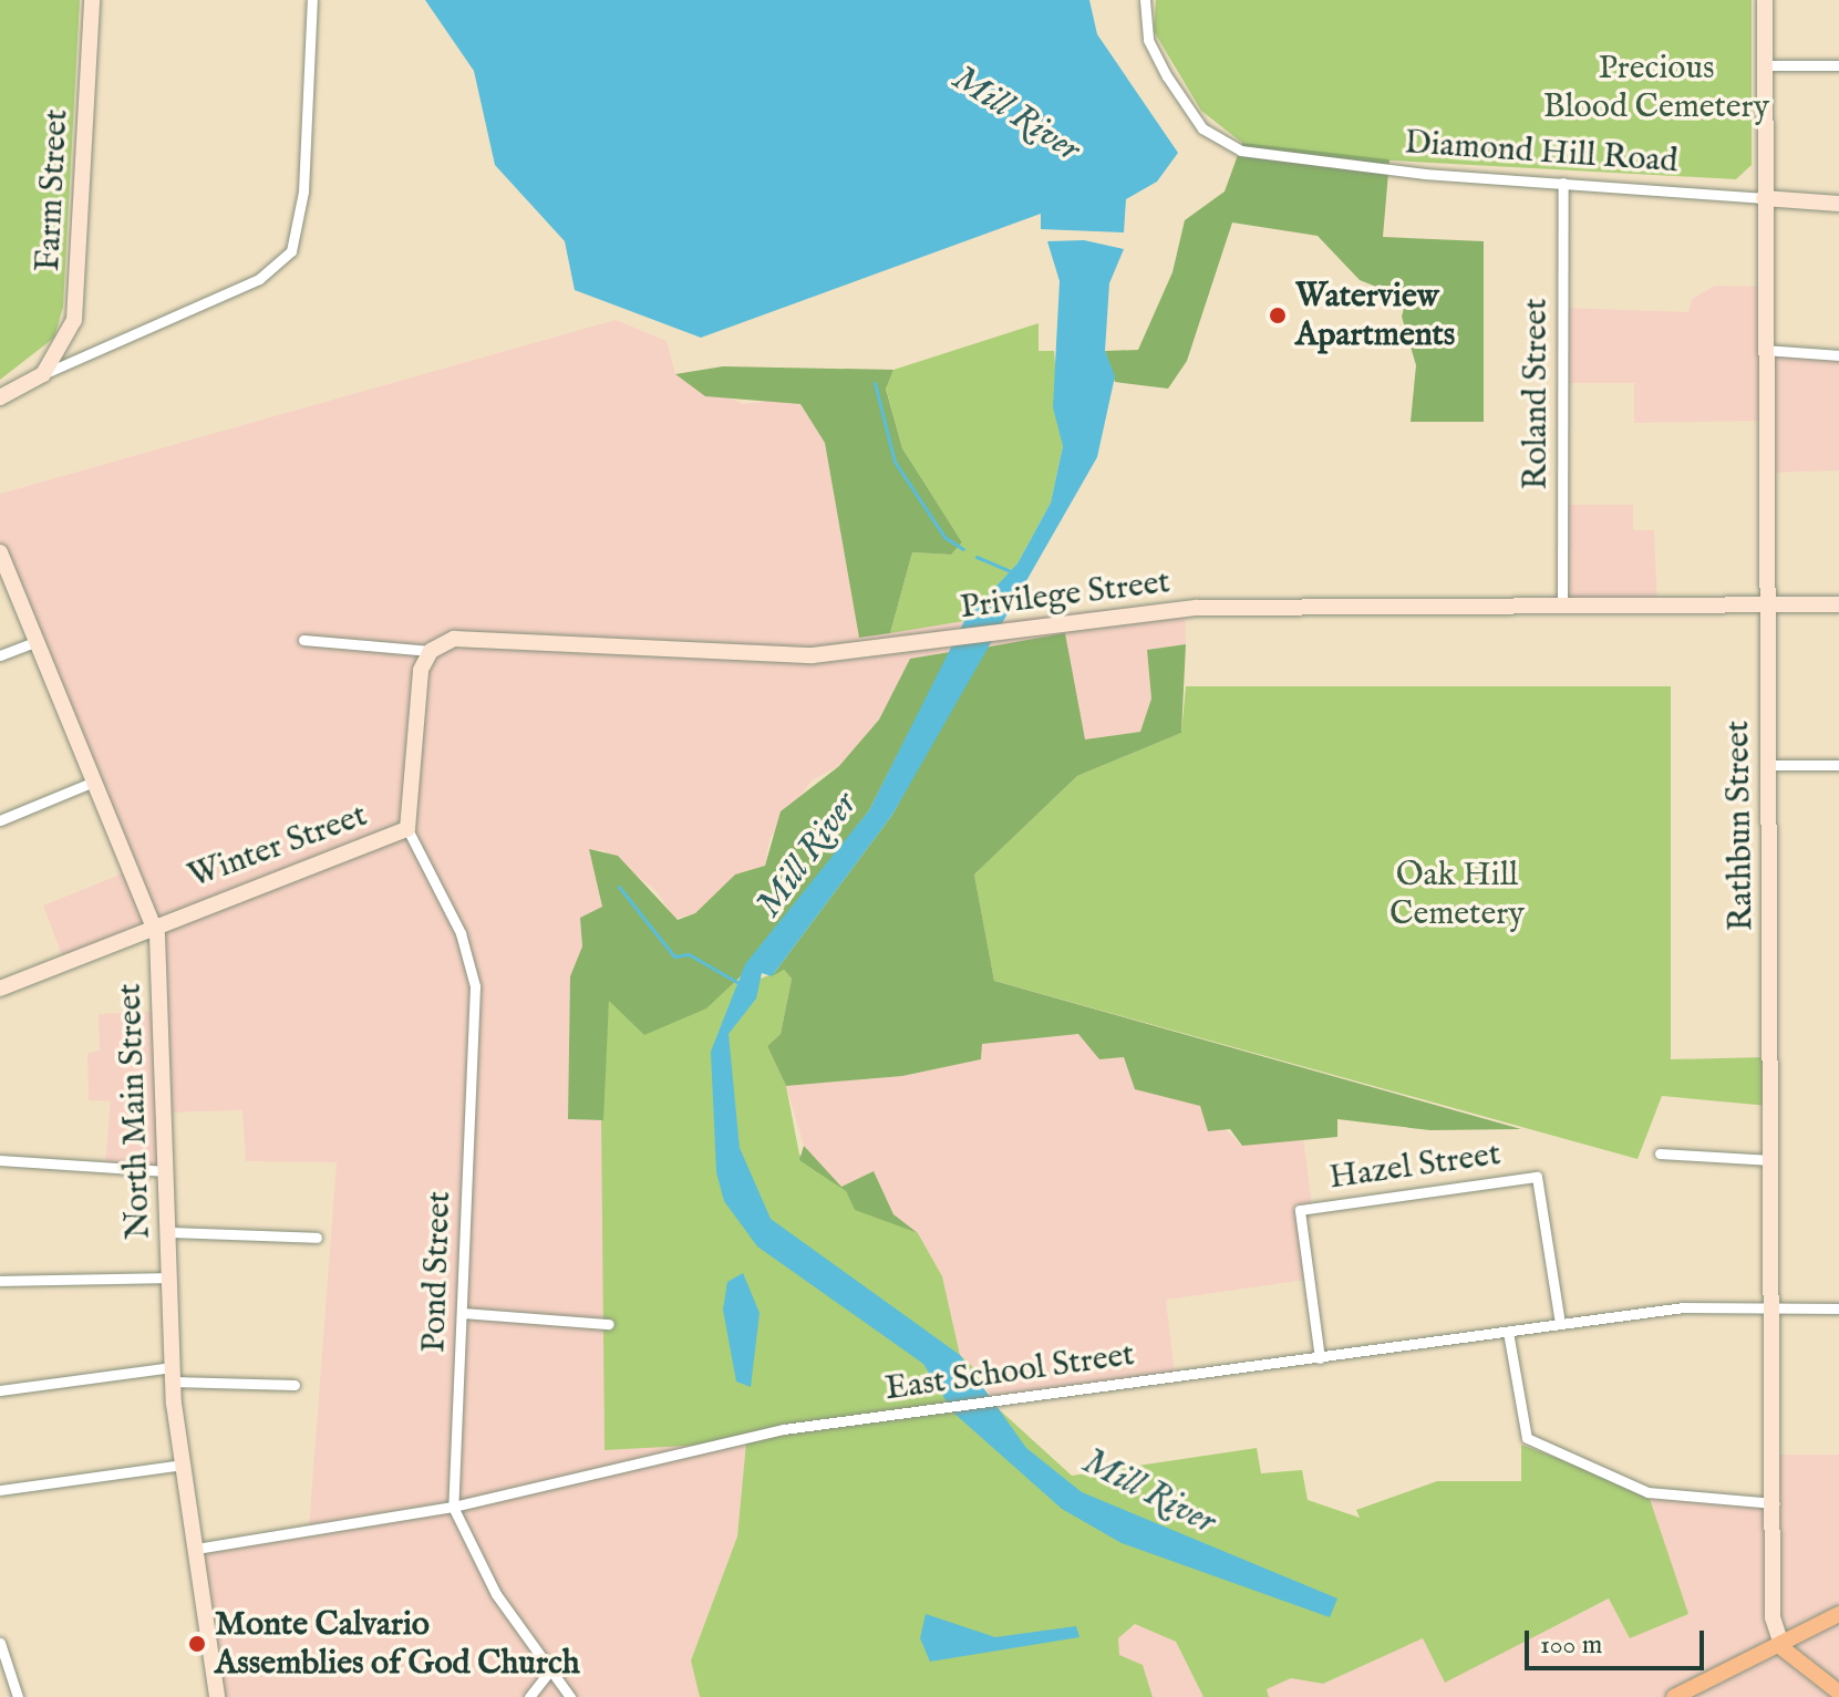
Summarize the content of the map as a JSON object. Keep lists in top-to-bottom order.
{
  "streets": {
    "main road": [
      "Diamond Hill Road",
      "Farm Street",
      "Privilege Street",
      "Rathbun Street",
      "Winter Street",
      "North Main Street"
    ],
    "street": [
      "Roland Street",
      "Hazel Street",
      "Pond Street",
      "East School Street"
    ]
  },
  "crossings": [
    ["Diamond Hill Road", "Roland Street"],
    ["Diamond Hill Road", "Rathbun Street"],
    ["Roland Street", "Privilege Street"],
    ["Privilege Street", "Rathbun Street"],
    ["Privilege Street", "Winter Street"],
    ["Rathbun Street", "East School Street"],
    ["Winter Street", "North Main Street"],
    ["Winter Street", "Pond Street"],
    ["North Main Street", "East School Street"],
    ["Hazel Street", "East School Street"],
    ["Pond Street", "East School Street"]
  ],
  "water": ["Mill River"],
  "parks": ["Precious Blood Cemetery", "Oak Hill Cemetery"],
  "places": ["Waterview Apartments", "Monte Calvario Assemblies of God Church"],
  "scale_bar": "100 m"
}
